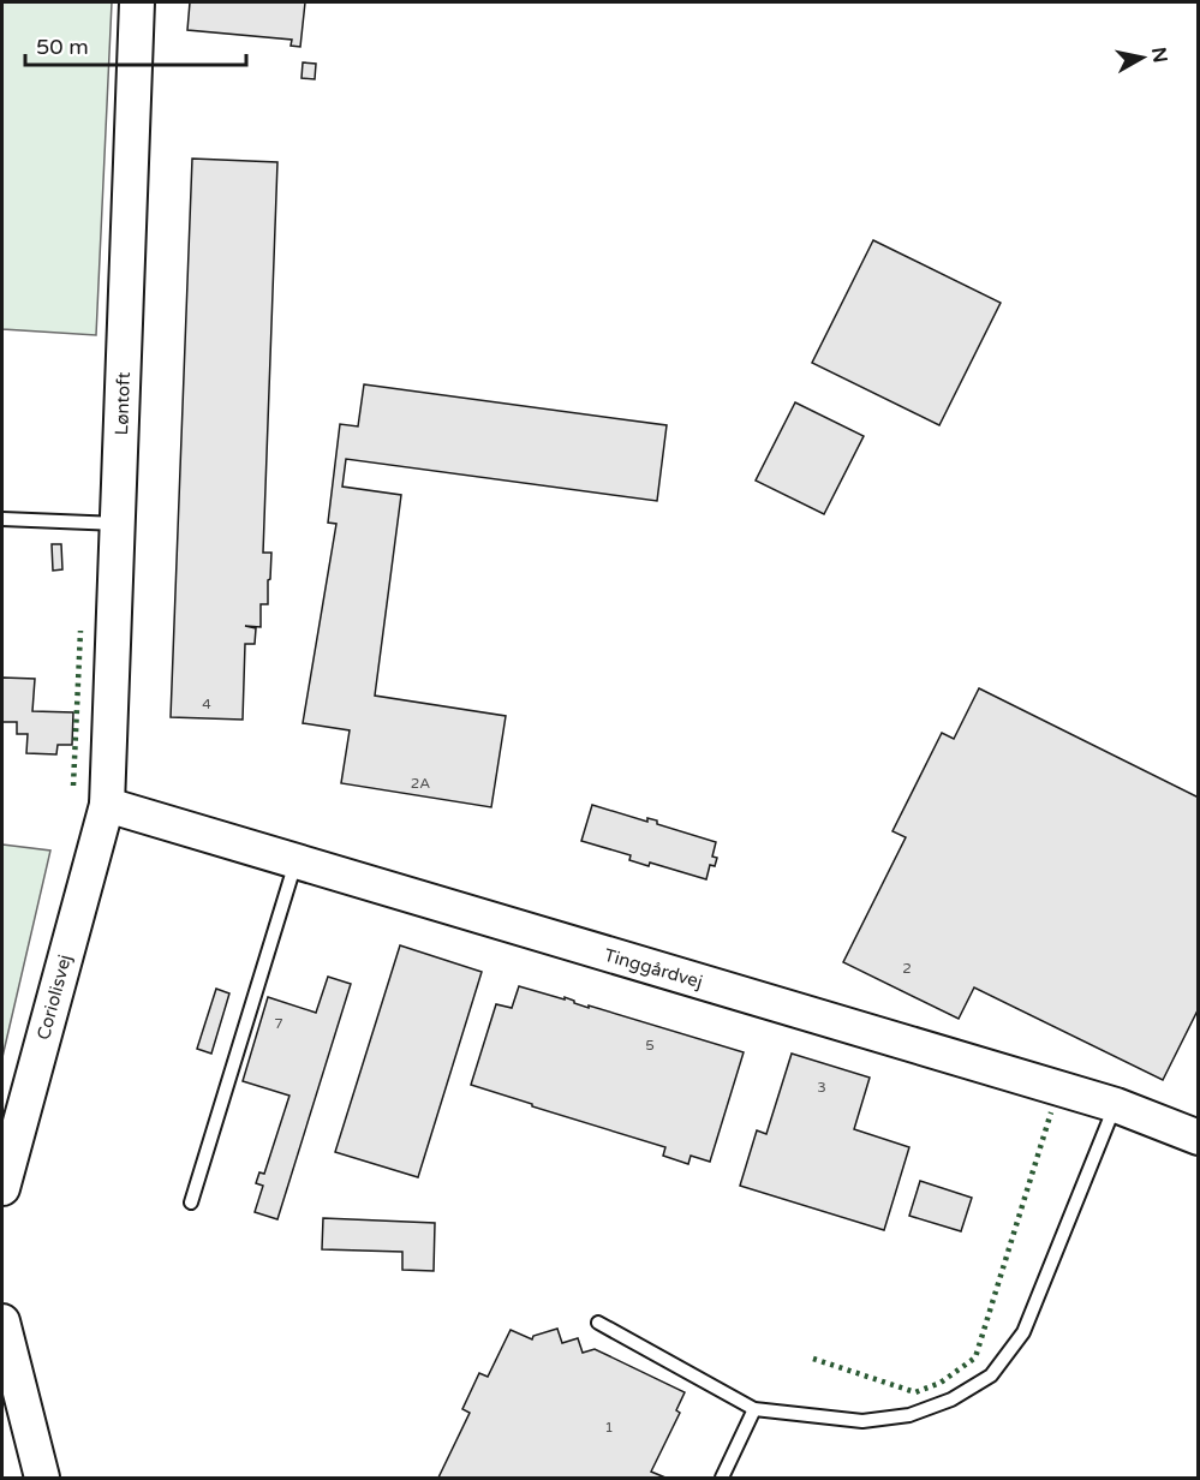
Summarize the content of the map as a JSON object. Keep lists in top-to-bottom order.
{
  "streets": {
    "street": ["Løntoft", "Tinggårdvej", "Coriolisvej"]
  },
  "crossings": [
    ["Løntoft", "Tinggårdvej"],
    ["Løntoft", "Coriolisvej"],
    ["Tinggårdvej", "Coriolisvej"]
  ],
  "house_numbers": [
    "4",
    "2A",
    "2",
    "7",
    "5",
    "3",
    "1"
  ],
  "scale_bar": "50 m",
  "north": "right"
}
